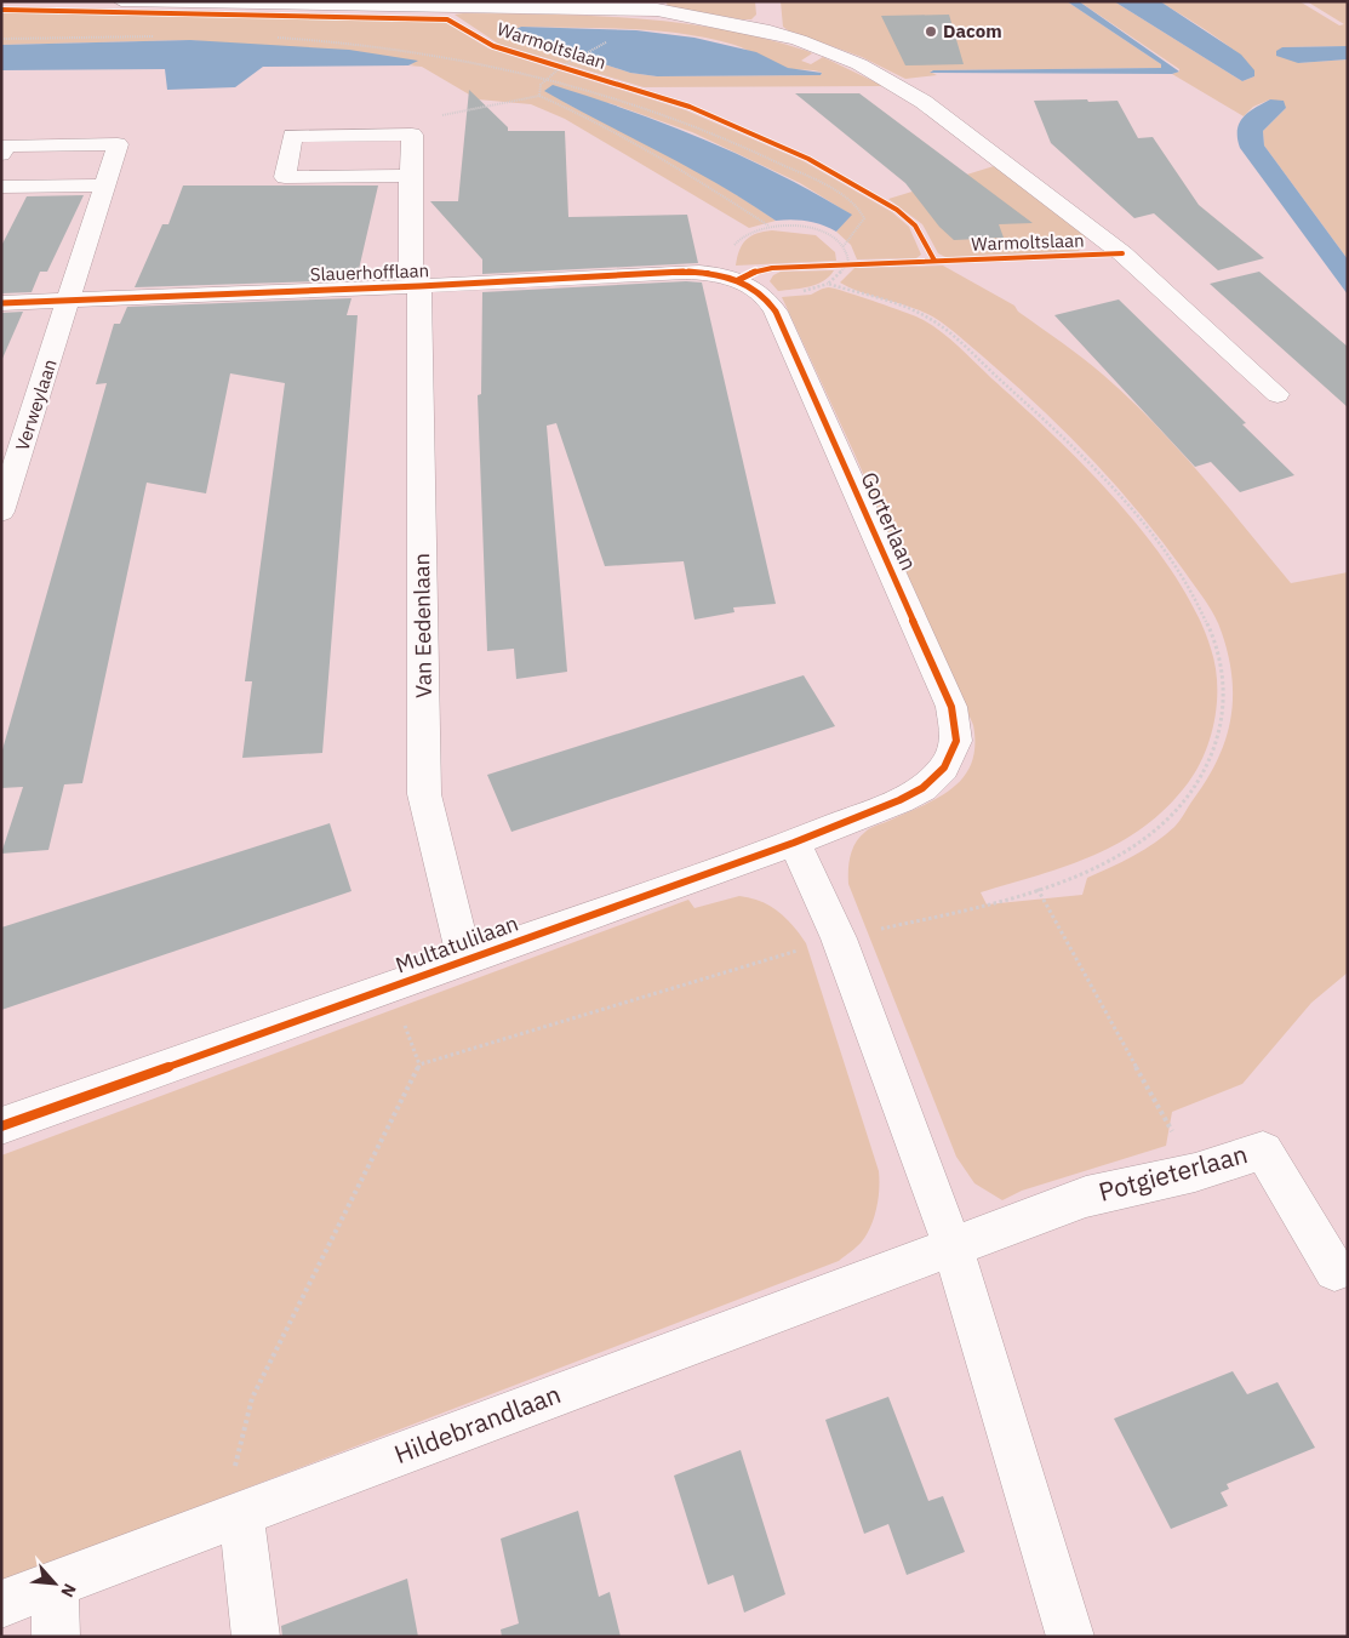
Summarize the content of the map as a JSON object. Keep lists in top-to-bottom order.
{
  "streets": {
    "street": [
      "Warmoltslaan",
      "Slauerhofflaan",
      "Verweylaan",
      "Gorterlaan",
      "Van Eedenlaan",
      "Multatulilaan",
      "Potgieterlaan",
      "Hildebrandlaan"
    ]
  },
  "crossings": [
    ["Slauerhofflaan", "Verweylaan"],
    ["Slauerhofflaan", "Gorterlaan"],
    ["Slauerhofflaan", "Van Eedenlaan"],
    ["Gorterlaan", "Multatulilaan"],
    ["Van Eedenlaan", "Multatulilaan"],
    ["Potgieterlaan", "Hildebrandlaan"]
  ],
  "places": ["Dacom"],
  "north": "bottom right"
}
